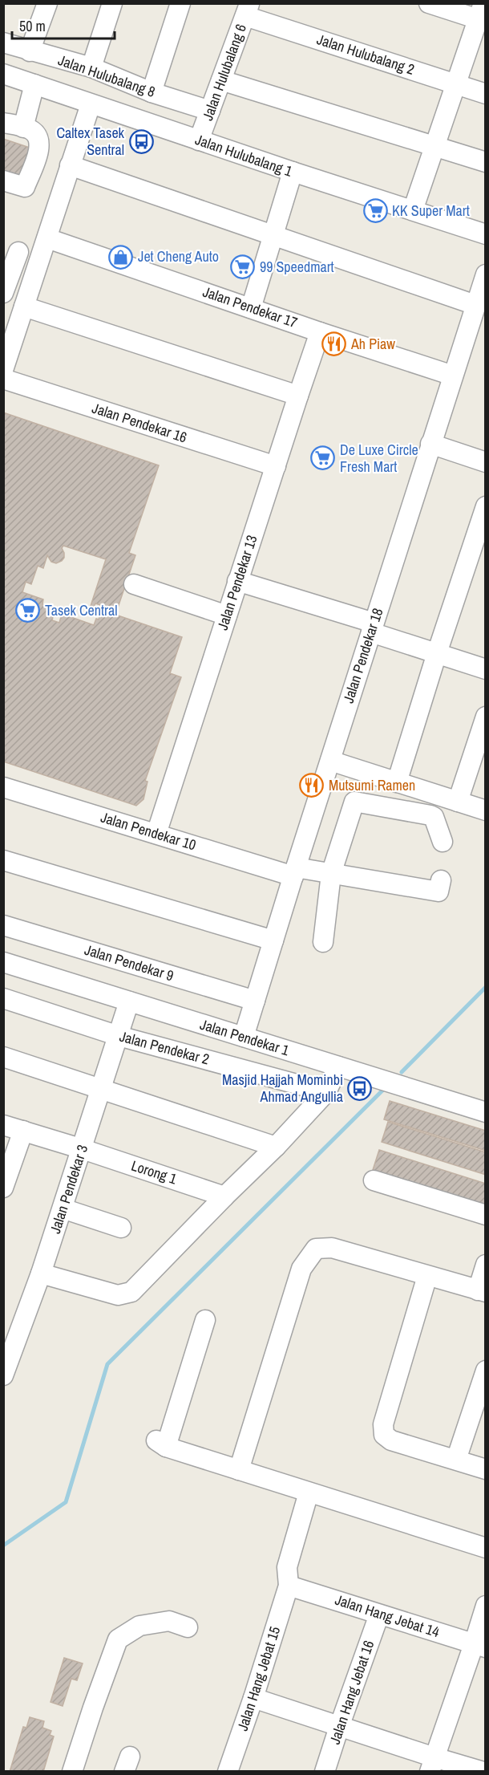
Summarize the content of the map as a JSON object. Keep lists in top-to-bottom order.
{
  "streets": {
    "street": [
      "Jalan Hulubalang 2",
      "Jalan Hulubalang 6",
      "Jalan Hulubalang 8",
      "Jalan Hulubalang 1",
      "Jalan Pendekar 17",
      "Jalan Pendekar 16",
      "Jalan Pendekar 13",
      "Jalan Pendekar 18",
      "Jalan Pendekar 10",
      "Jalan Pendekar 9",
      "Jalan Pendekar 1",
      "Jalan Pendekar 2",
      "Lorong 1",
      "Jalan Pendekar 3",
      "Jalan Hang Jebat 14",
      "Jalan Hang Jebat 15",
      "Jalan Hang Jebat 16"
    ]
  },
  "crossings": [
    ["Jalan Hulubalang 2", "Jalan Hulubalang 6"],
    ["Jalan Hulubalang 6", "Jalan Hulubalang 8"],
    ["Jalan Hulubalang 6", "Jalan Hulubalang 1"],
    ["Jalan Pendekar 17", "Jalan Pendekar 13"],
    ["Jalan Pendekar 17", "Jalan Pendekar 18"],
    ["Jalan Pendekar 16", "Jalan Pendekar 13"],
    ["Jalan Pendekar 13", "Jalan Pendekar 10"],
    ["Jalan Pendekar 18", "Jalan Pendekar 10"],
    ["Jalan Pendekar 18", "Jalan Pendekar 9"],
    ["Jalan Pendekar 18", "Jalan Pendekar 1"],
    ["Jalan Pendekar 1", "Jalan Pendekar 3"],
    ["Jalan Pendekar 2", "Jalan Pendekar 3"],
    ["Lorong 1", "Jalan Pendekar 3"],
    ["Jalan Hang Jebat 14", "Jalan Hang Jebat 15"],
    ["Jalan Hang Jebat 14", "Jalan Hang Jebat 16"]
  ],
  "places": {
    "bus stop": ["Caltex Tasek Sentral", "Masjid Hajjah Mominbi Ahmad Angullia"],
    "supermarket": [
      "KK Super Mart",
      "99 Speedmart",
      "De Luxe Circle Fresh Mart",
      "Tasek Central"
    ],
    "shop": ["Jet Cheng Auto"],
    "restaurant": ["Ah Piaw", "Mutsumi Ramen"]
  },
  "scale_bar": "50 m"
}
